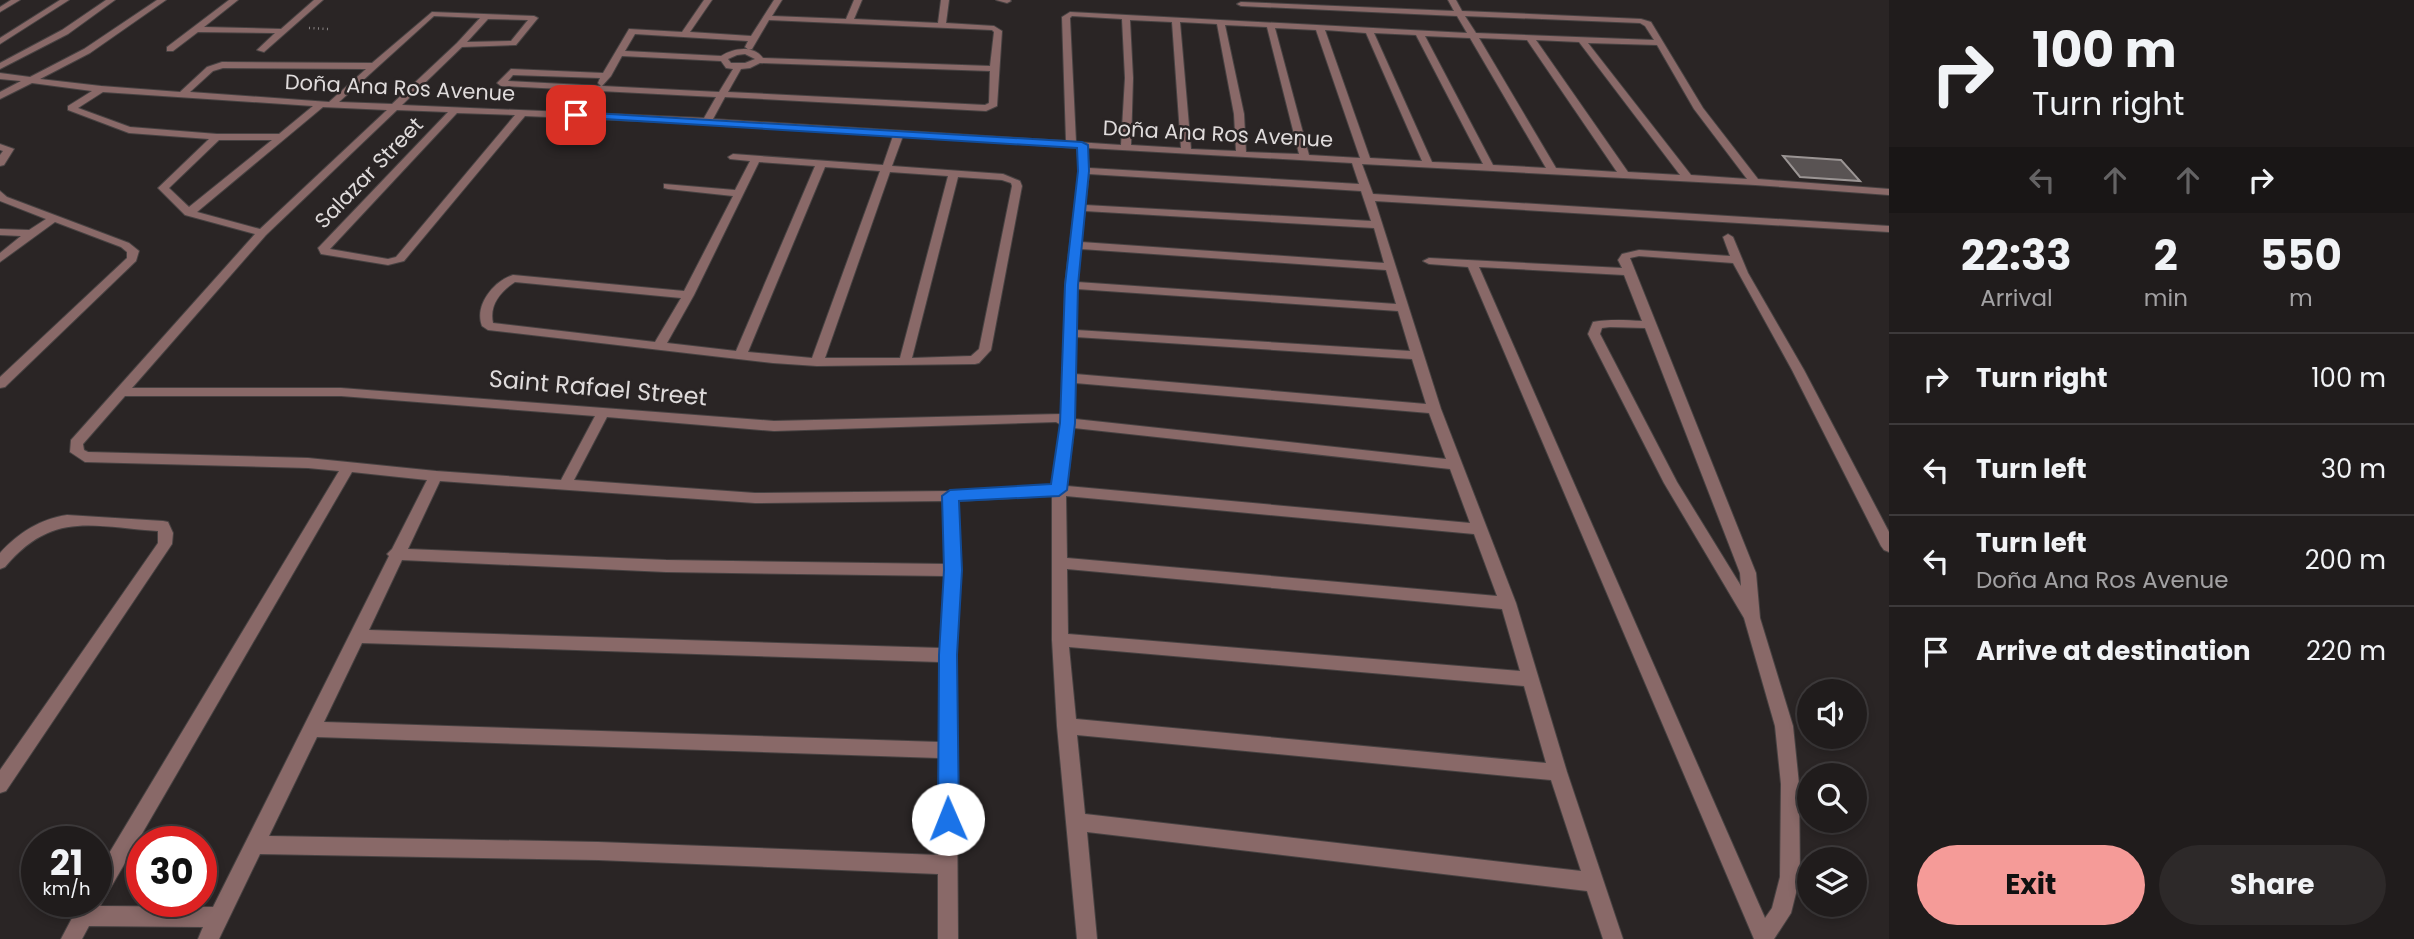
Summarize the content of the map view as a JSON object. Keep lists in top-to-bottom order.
{
  "streets": {
    "street": ["Doña Ana Ros Avenue", "Salazar Street", "Saint Rafael Street"]
  },
  "crossings": [
    ["Doña Ana Ros Avenue", "Salazar Street"]
  ],
  "page": {
    "turn": ["100 m", "Turn right"],
    "eta": [
      "22:33",
      "Arrival",
      "2",
      "min",
      "550",
      "m"
    ],
    "list": [
      {
        "name": "Turn right",
        "value": "100 m"
      },
      {
        "name": "Turn left",
        "value": "30 m"
      },
      {
        "name": "Turn left",
        "note": "Doña Ana Ros Avenue",
        "value": "200 m"
      },
      {
        "name": "Arrive at destination",
        "value": "220 m"
      }
    ],
    "speed": "21 km/h",
    "limit": "30",
    "buttons": ["Exit", "Share"]
  }
}
